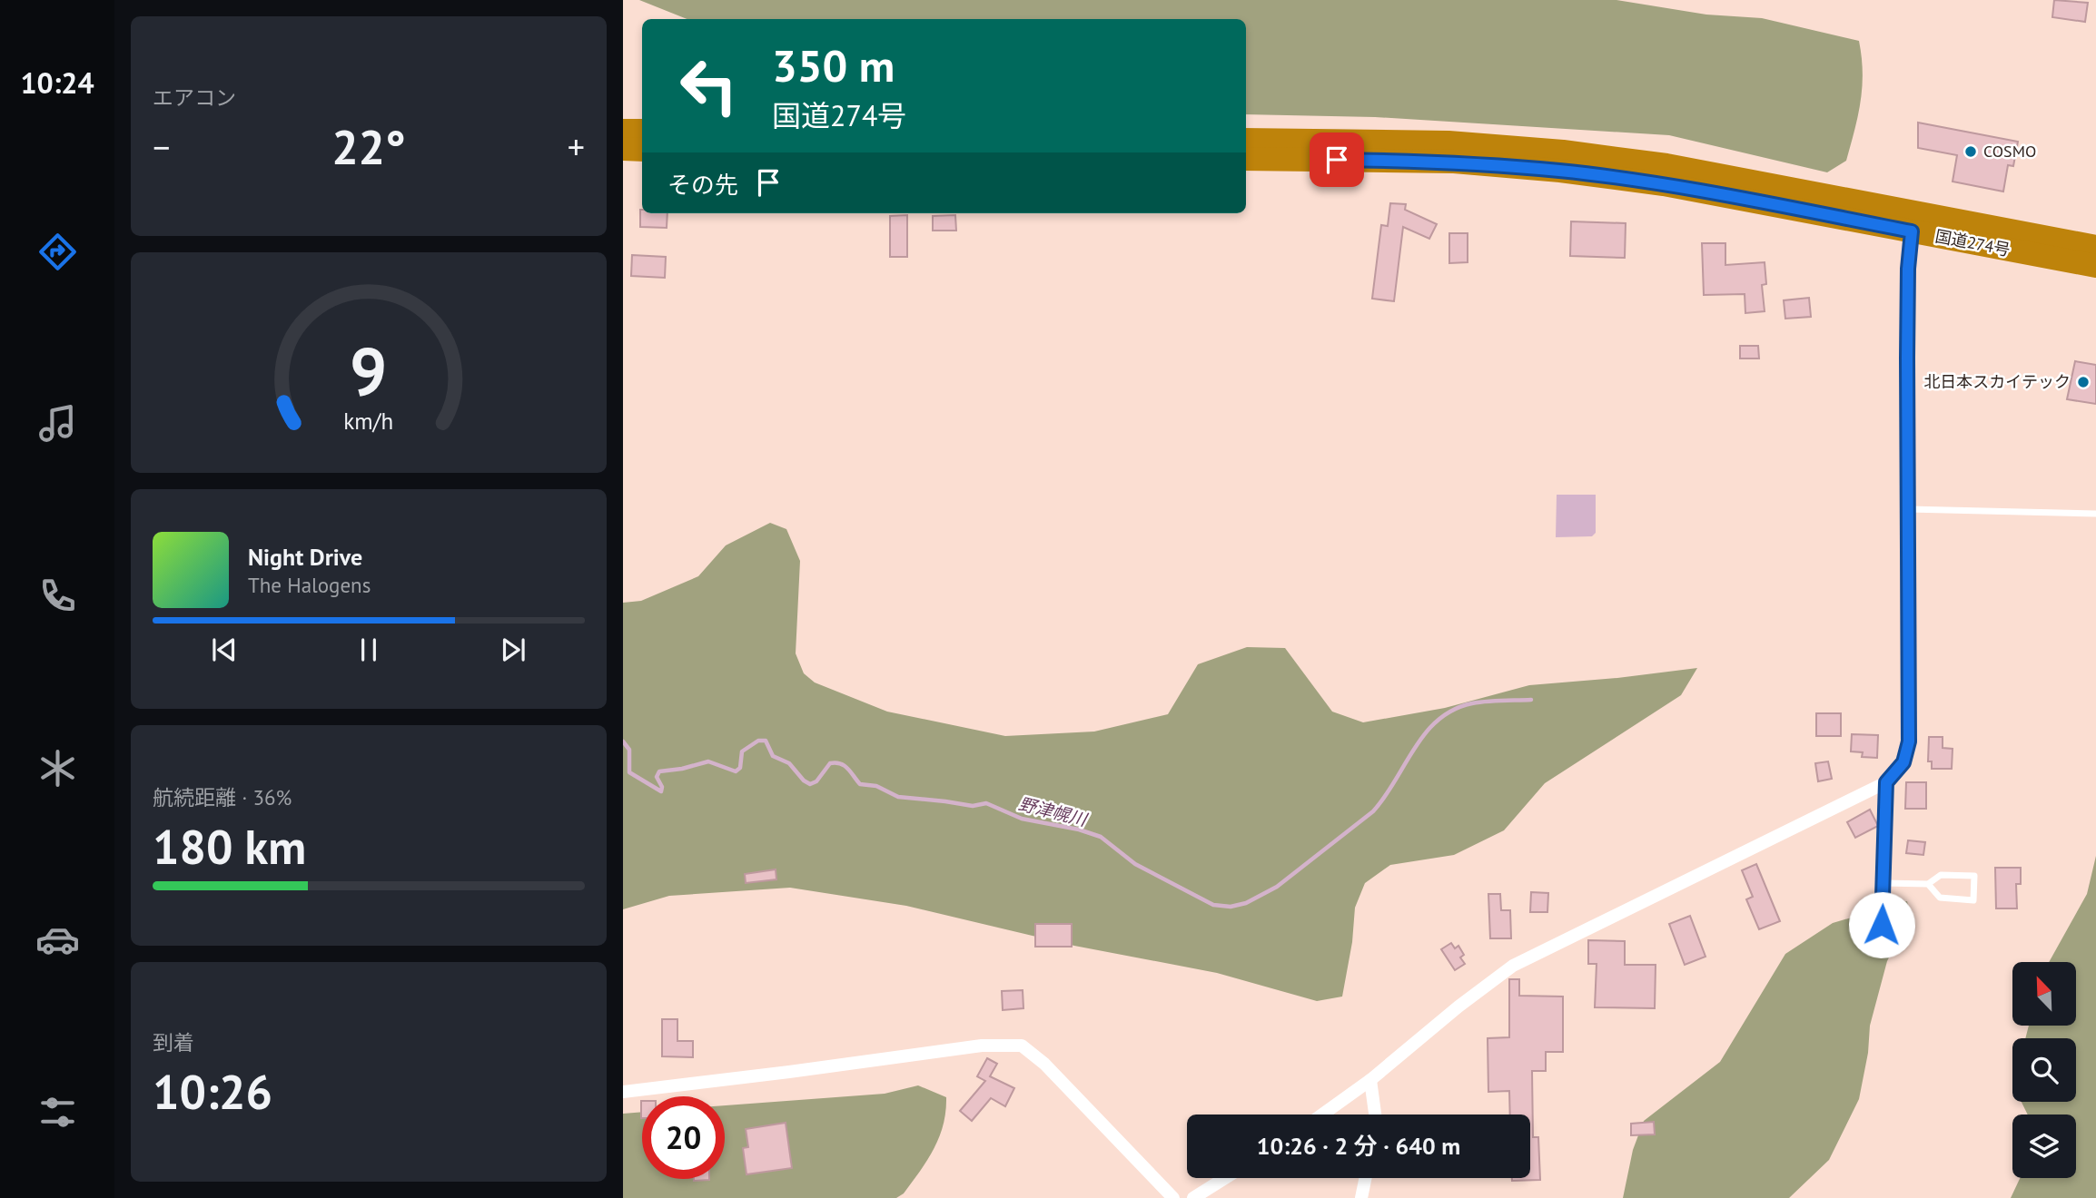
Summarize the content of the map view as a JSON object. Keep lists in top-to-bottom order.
{
  "streets": {
    "highway": ["国道274号"]
  },
  "water": ["野津幌川"],
  "places": ["COSMO", "北日本スカイテック"],
  "north": "top left",
  "page": {
    "tabs": "10:24",
    "tile": [
      "エアコン",
      ["航続距離 · 36%", "180 km"],
      ["到着", "10:26"]
    ],
    "turn": ["350 m", "国道274号"],
    "heat": ["−", "22°", "+"],
    "then": "その先",
    "song": ["Night Drive", "The Halogens"],
    "limit": "20",
    "trip": "10:26 · 2 分 · 640 m",
    "gauge": ["9", "km/h"]
  }
}
